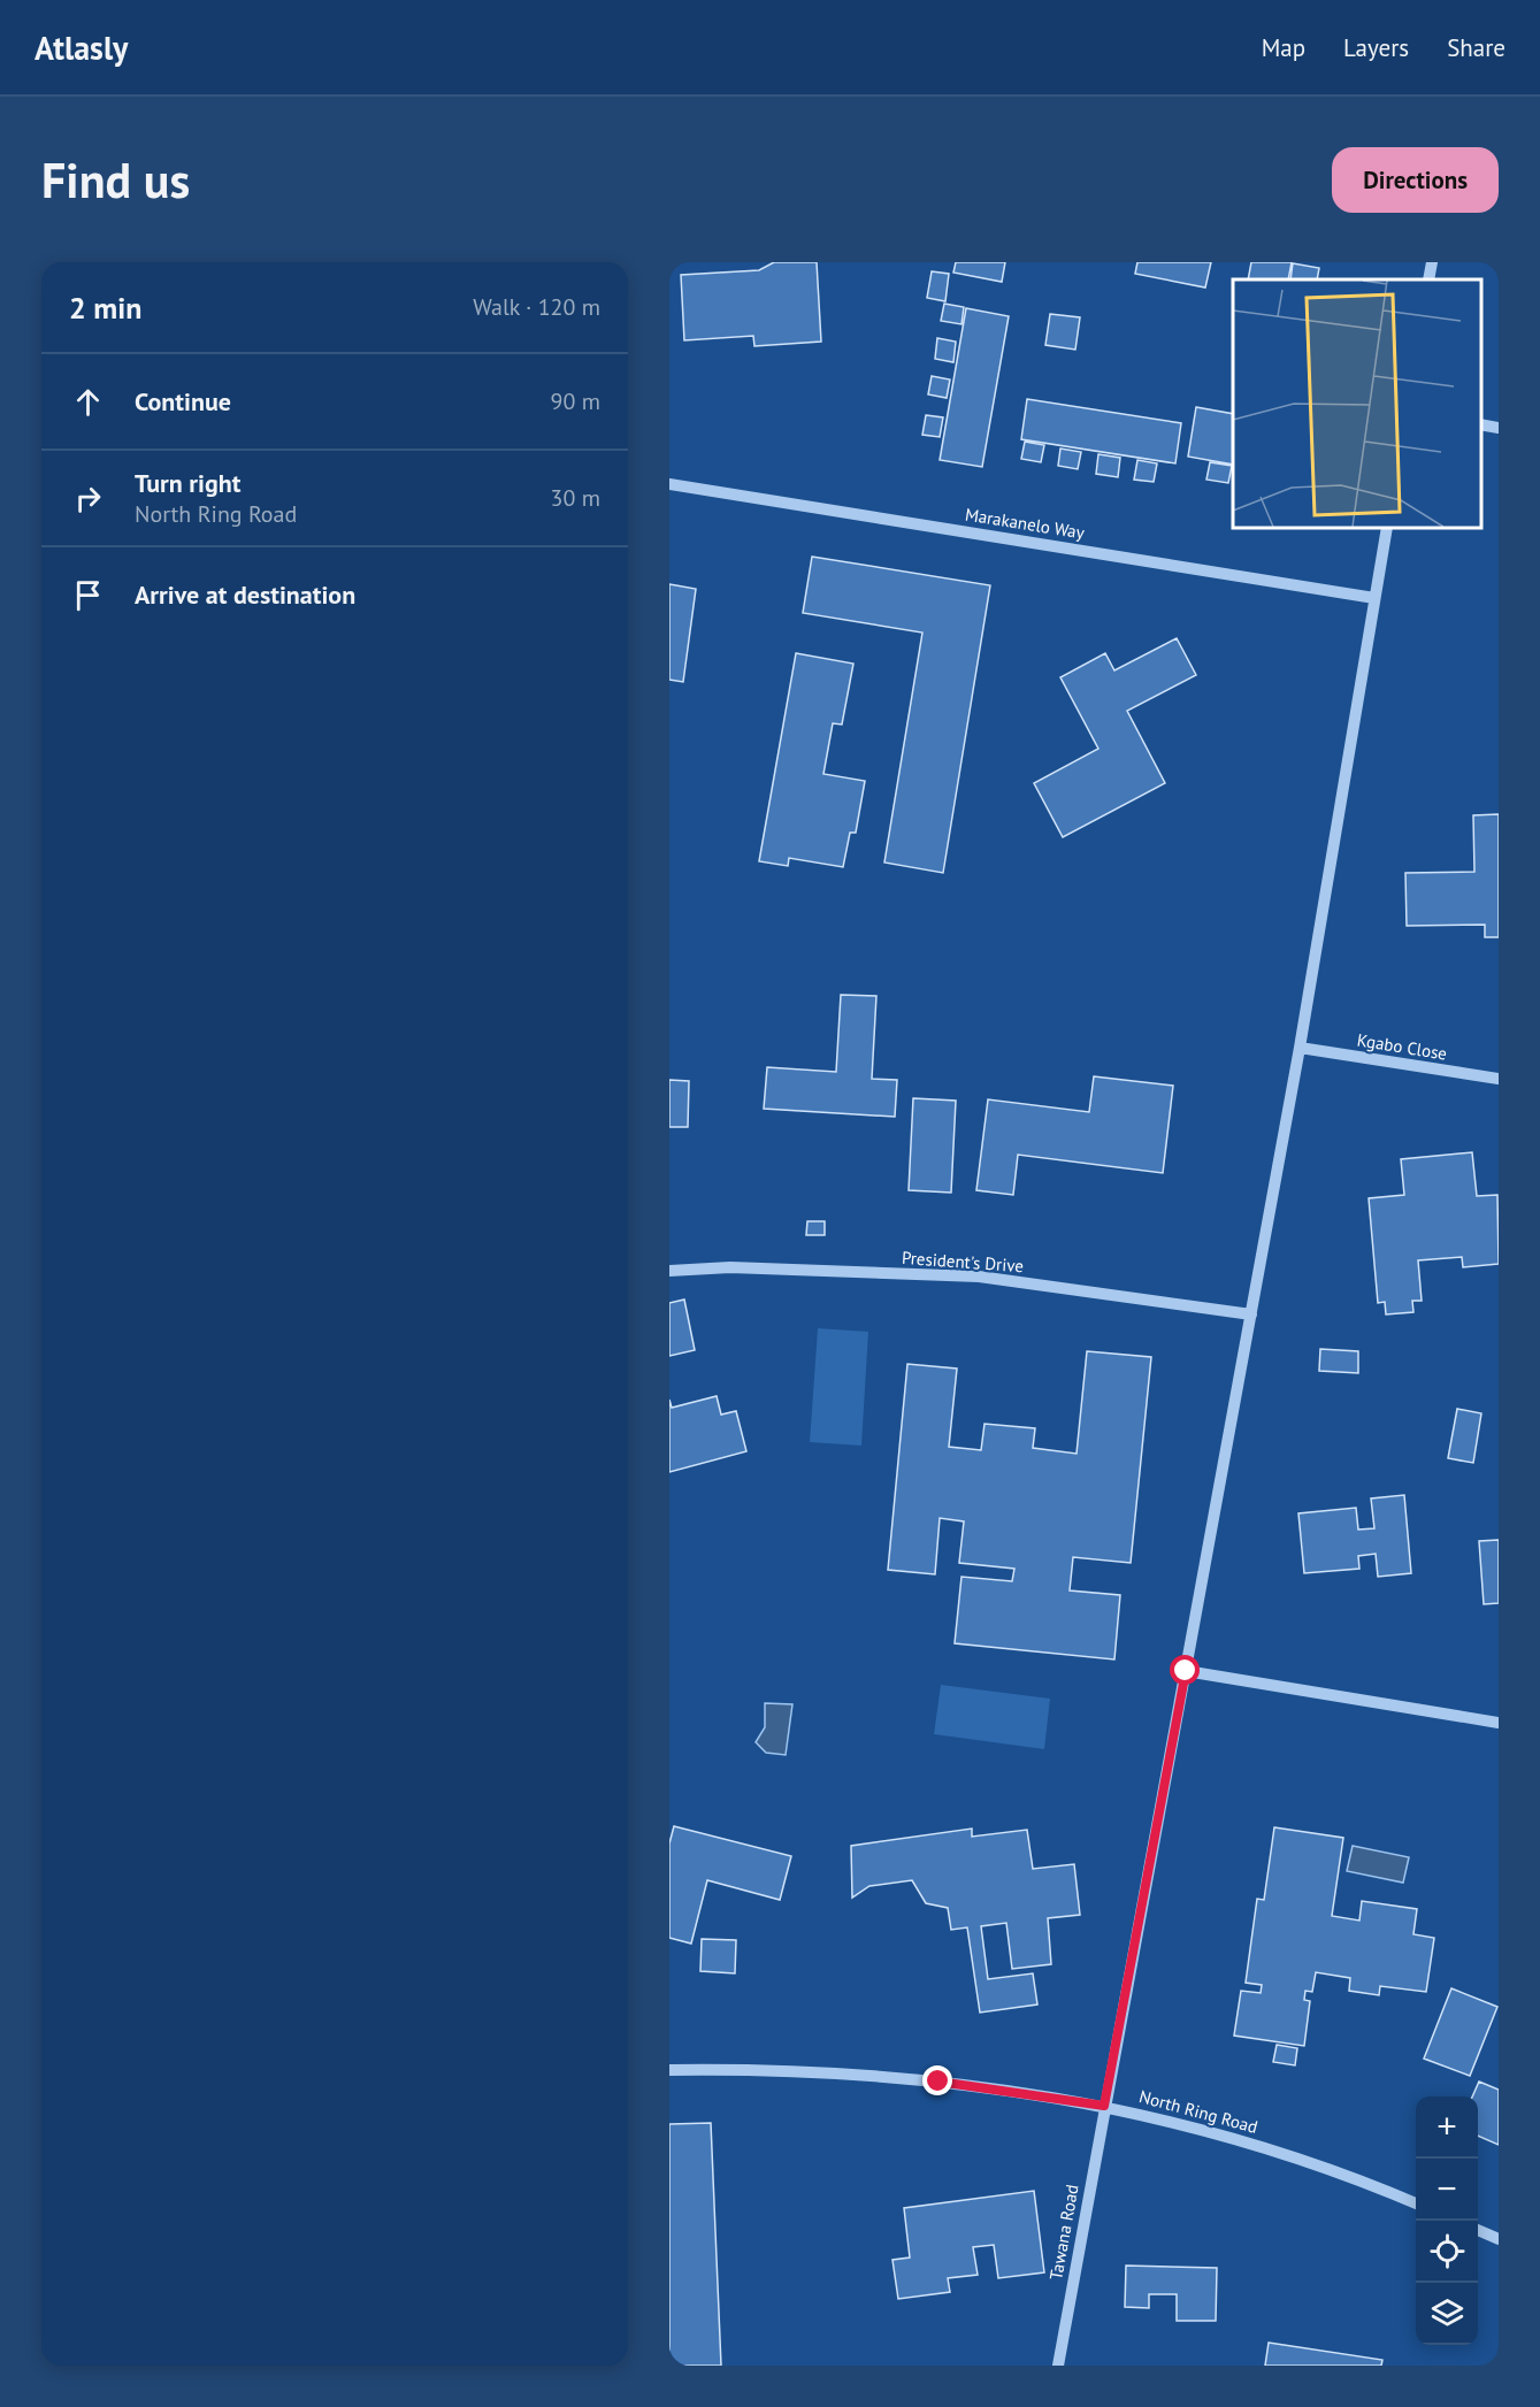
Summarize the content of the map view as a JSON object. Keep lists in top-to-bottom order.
{
  "streets": {
    "street": [
      "Marakanelo Way",
      "Kgabo Close",
      "President's Drive",
      "North Ring Road",
      "Tawana Road"
    ]
  },
  "crossings": [
    ["Marakanelo Way", "Tawana Road"],
    ["Kgabo Close", "Tawana Road"],
    ["President's Drive", "Tawana Road"],
    ["North Ring Road", "Tawana Road"]
  ],
  "page": {
    "header": "Atlasly",
    "nav": ["Map", "Layers", "Share"],
    "buttons": "Directions",
    "title": "Find us",
    "heading": ["2 min", "Walk · 120 m"],
    "list": [
      ["Continue", "90 m"],
      ["Turn right", "North Ring Road", "30 m"],
      "Arrive at destination"
    ],
    "map_buttons": ["+", "−"]
  }
}
